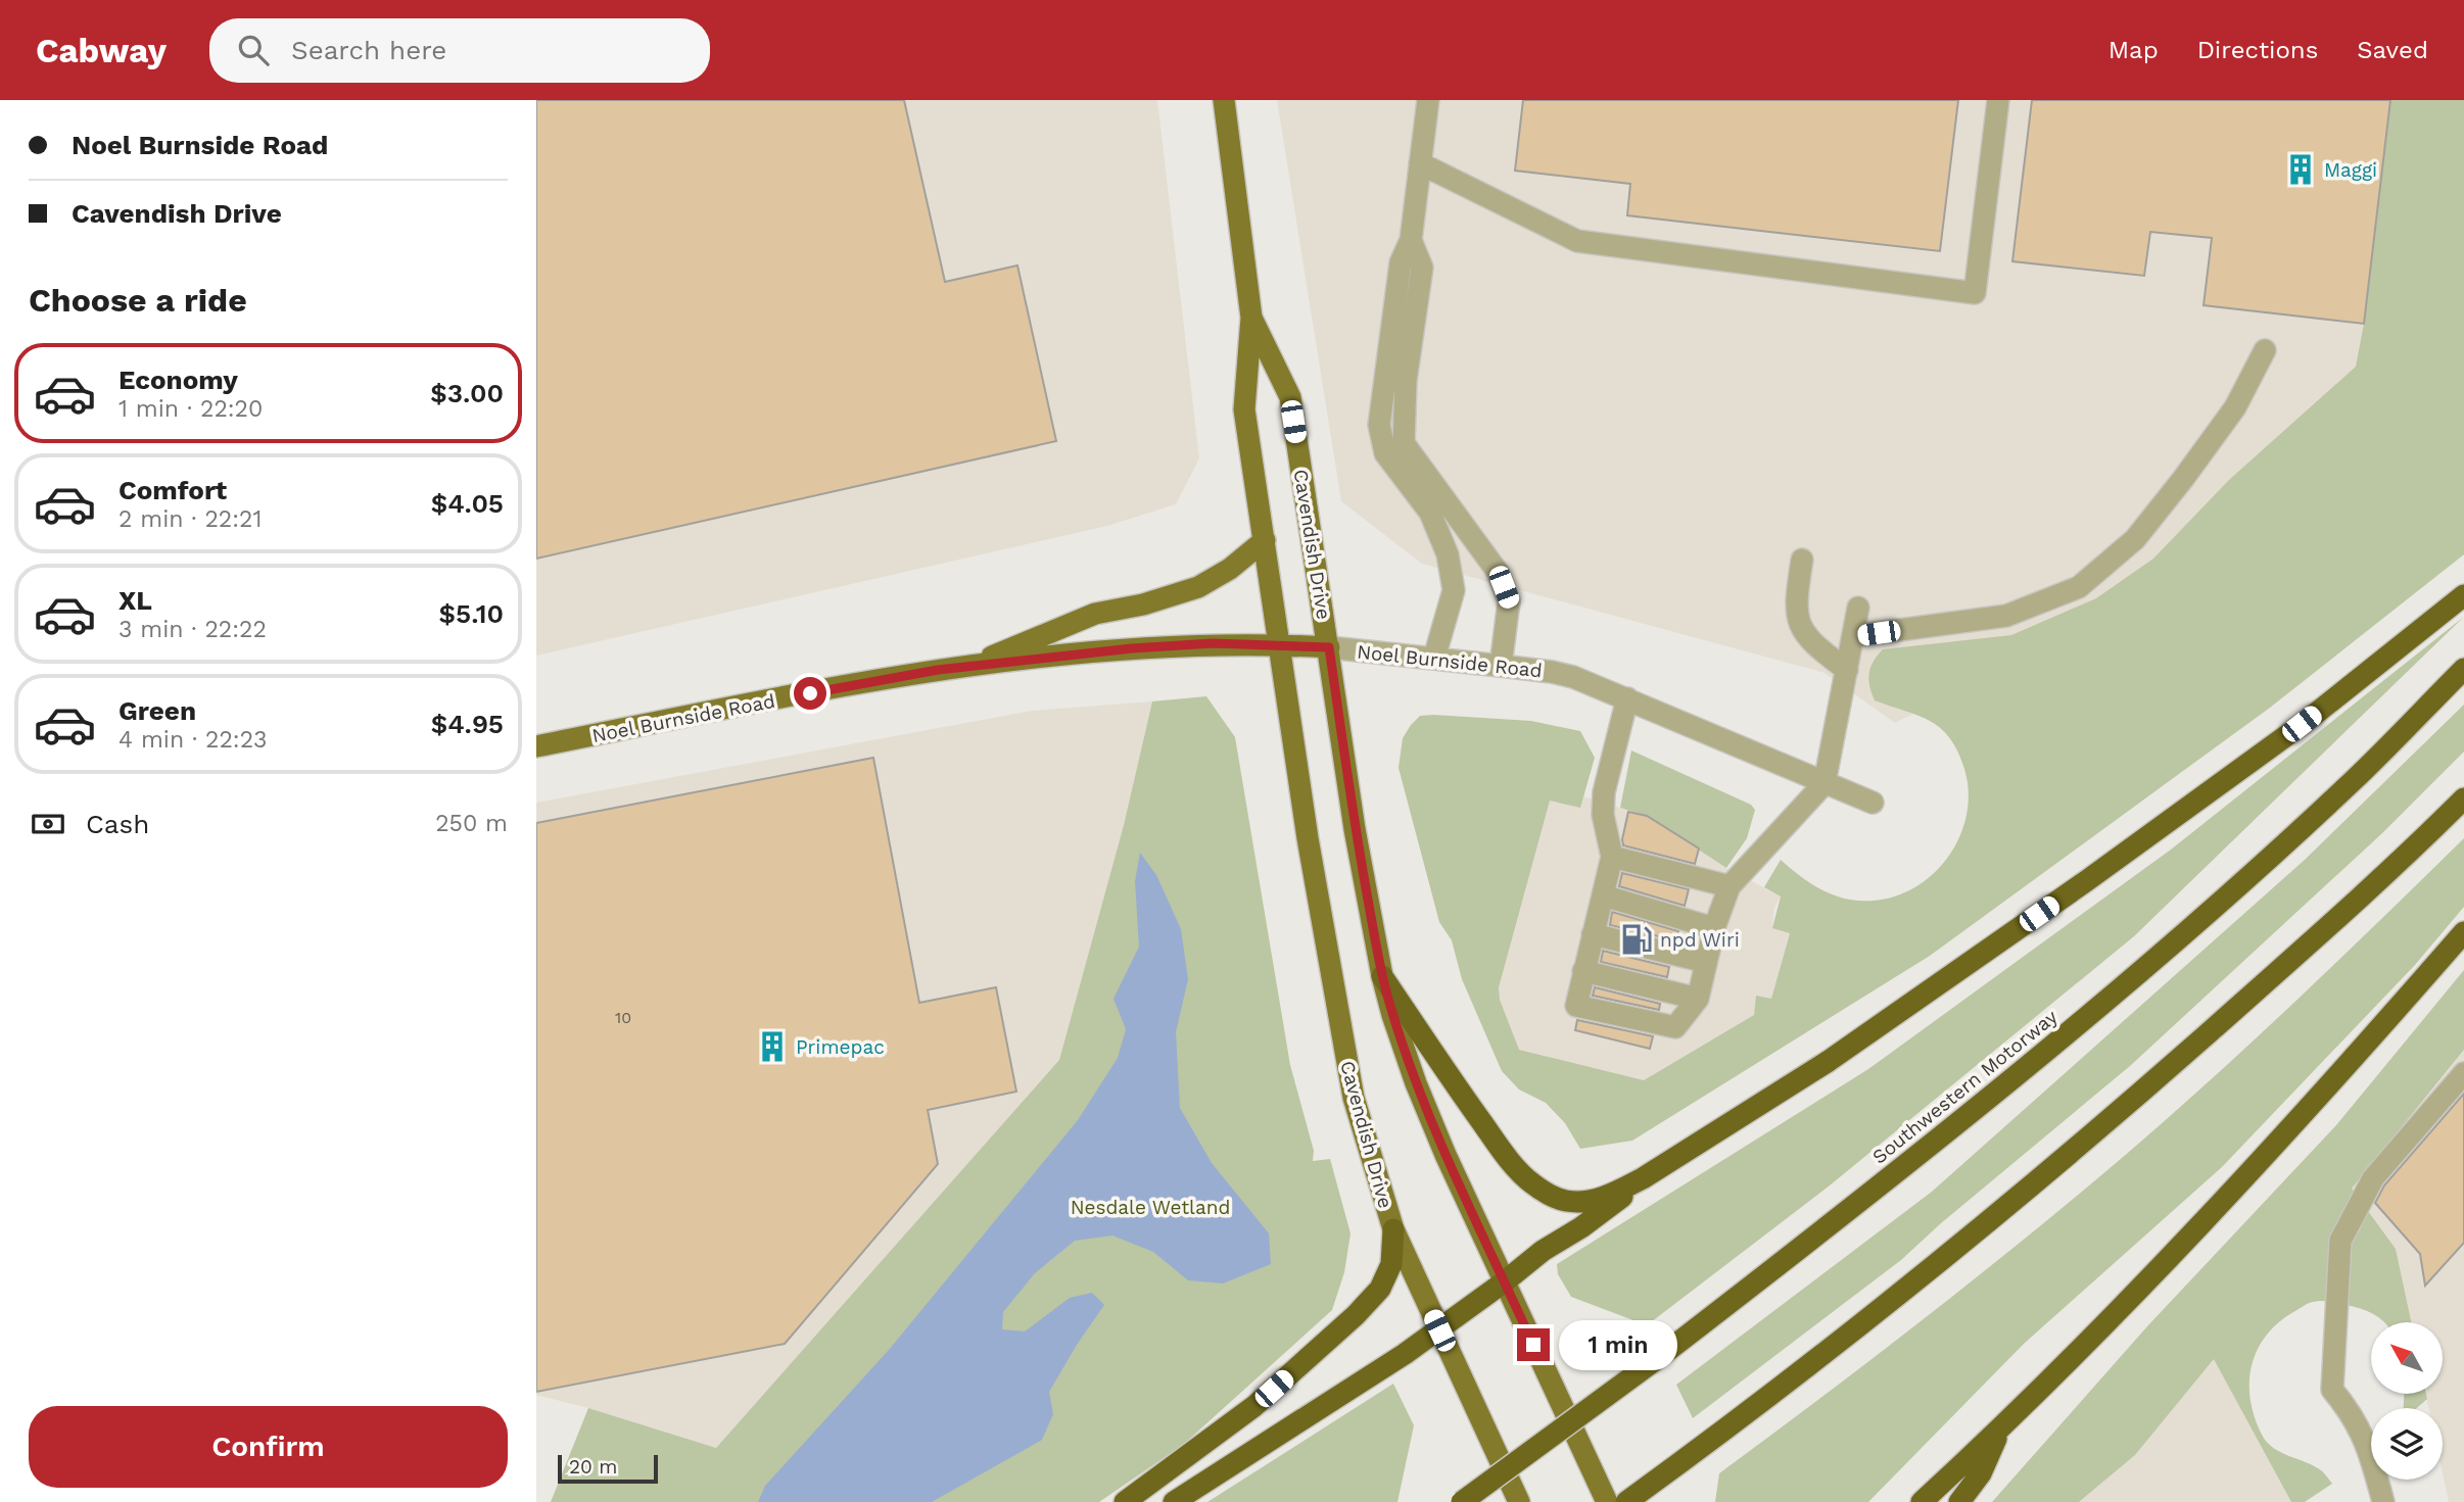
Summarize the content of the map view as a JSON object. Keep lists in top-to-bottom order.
{
  "streets": {
    "highway": ["Southwestern Motorway"],
    "main road": ["Cavendish Drive", "Noel Burnside Road"]
  },
  "crossings": [
    ["Cavendish Drive", "Noel Burnside Road"]
  ],
  "parks": ["Nesdale Wetland"],
  "places": {
    "building": ["Maggi", "Primepac"],
    "fuel station": ["npd Wiri"]
  },
  "house_numbers": ["10"],
  "scale_bar": "20 m",
  "north": "top left",
  "page": {
    "header": "Cabway",
    "search": "Search here",
    "nav": ["Map", "Directions", "Saved"],
    "banner": ["Noel Burnside Road", "Cavendish Drive"],
    "heading": "Choose a ride",
    "list": [
      {
        "name": "Economy",
        "note": "1 min · 22:20",
        "value": "$3.00"
      },
      {
        "name": "Comfort",
        "note": "2 min · 22:21",
        "value": "$4.05"
      },
      {
        "name": "XL",
        "note": "3 min · 22:22",
        "value": "$5.10"
      },
      {
        "name": "Green",
        "note": "4 min · 22:23",
        "value": "$4.95"
      }
    ],
    "pay": ["Cash", "250 m"],
    "bubble": "1 min",
    "buttons": "Confirm",
    "scale": "20 m"
  }
}
